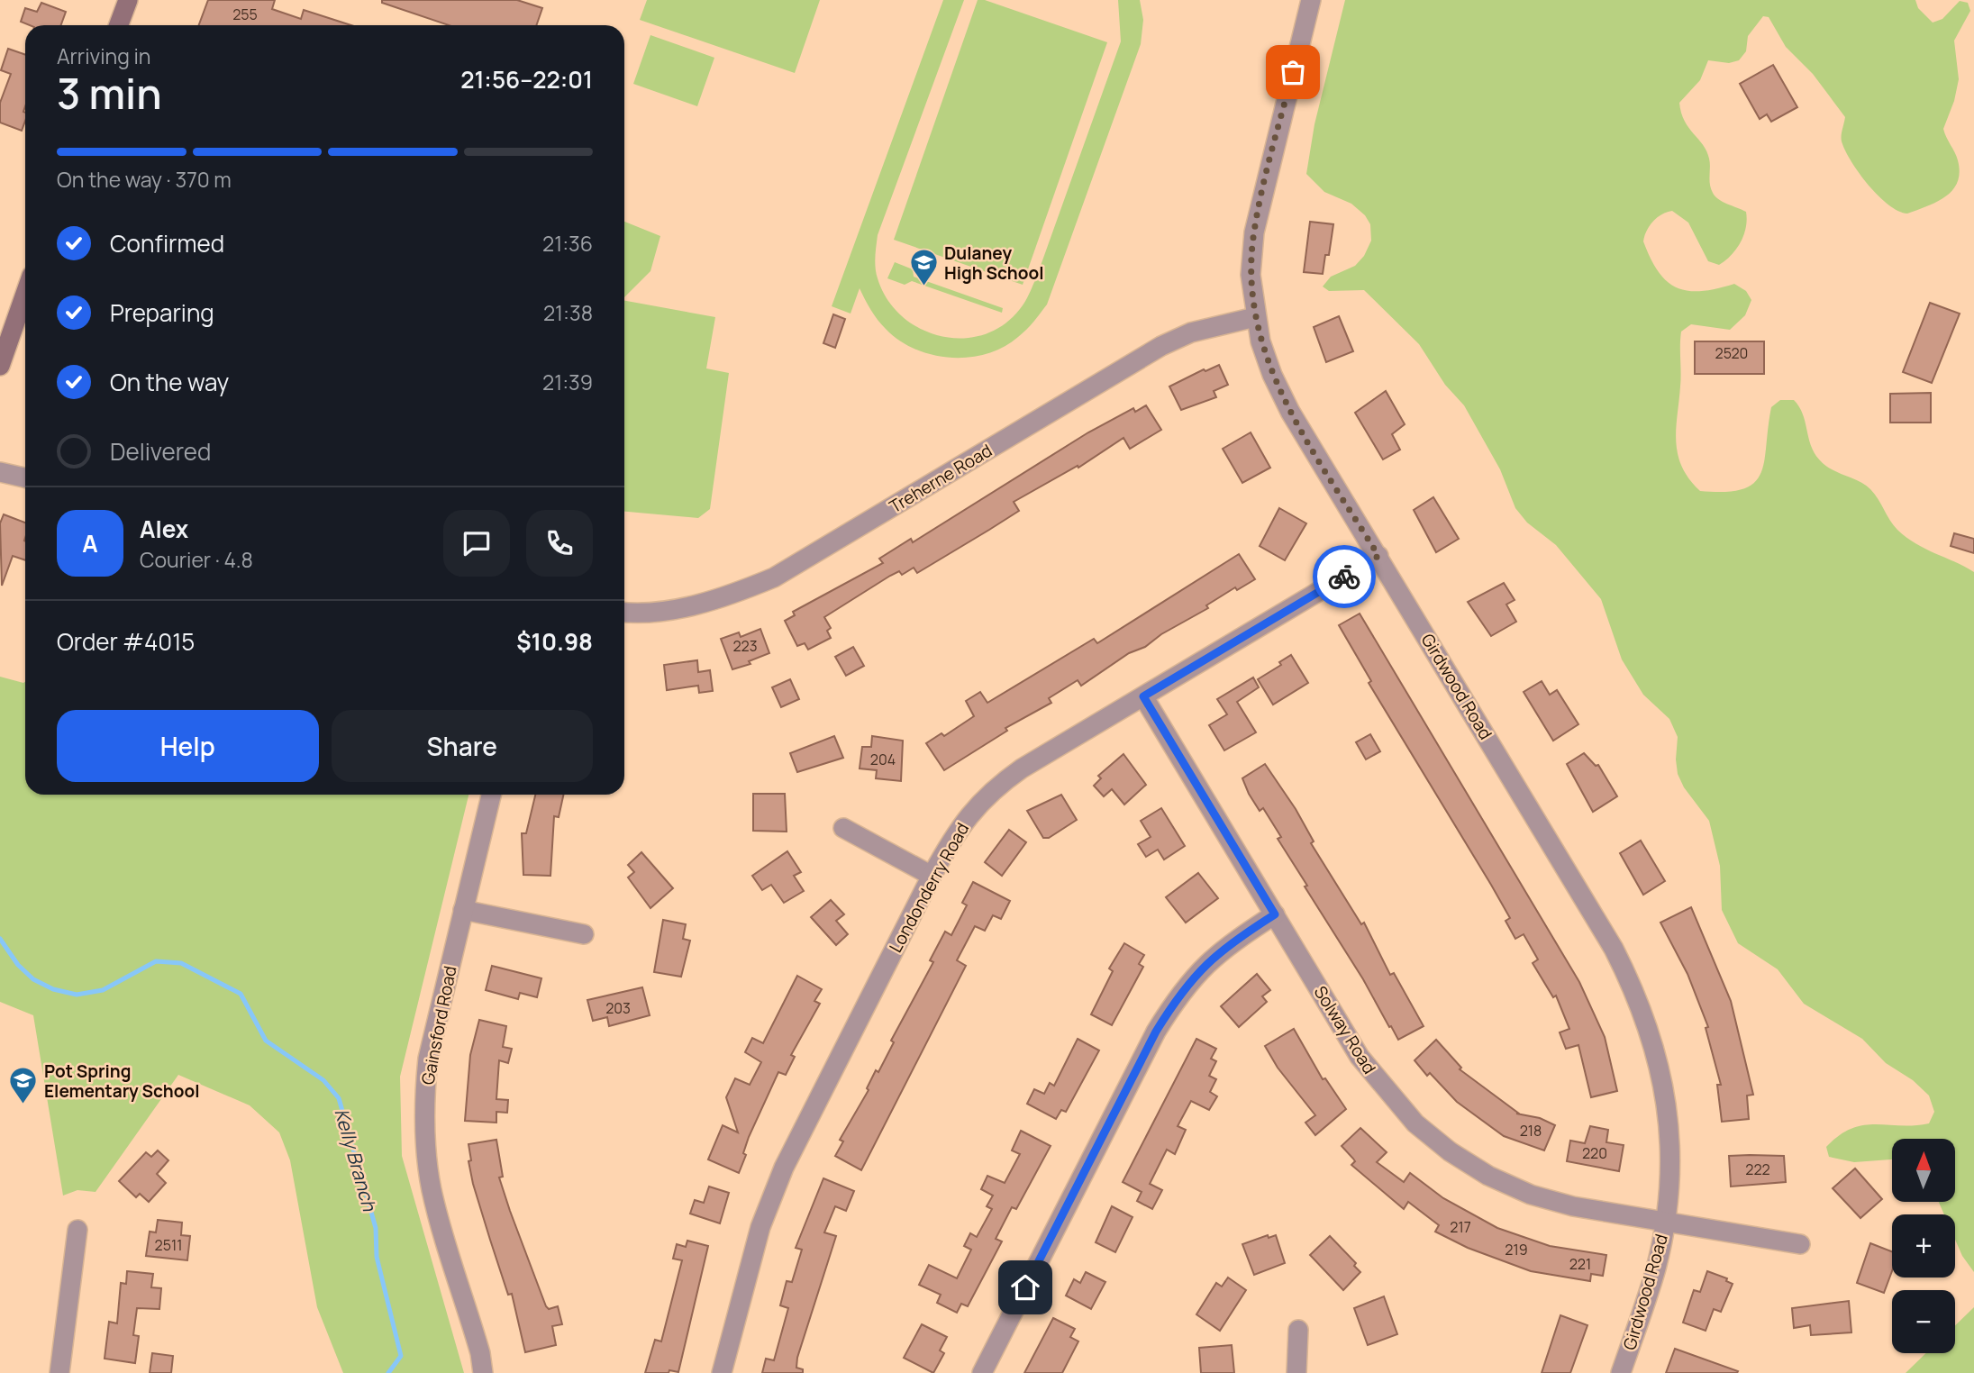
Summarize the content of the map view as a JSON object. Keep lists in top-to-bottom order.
{
  "streets": {
    "street": [
      "Treherne Road",
      "Girdwood Road",
      "Londonderry Road",
      "Gainsford Road",
      "Solway Road"
    ]
  },
  "crossings": [
    ["Treherne Road", "Girdwood Road"],
    ["Girdwood Road", "Londonderry Road"],
    ["Girdwood Road", "Solway Road"],
    ["Londonderry Road", "Solway Road"]
  ],
  "water": ["Kelly Branch"],
  "places": {
    "school or university": ["Dulaney High School", "Pot Spring Elementary School"]
  },
  "house_numbers": [
    "255",
    "2520",
    "223",
    "204",
    "203",
    "218",
    "220",
    "222",
    "217",
    "2511",
    "219",
    "221"
  ],
  "north": "top",
  "page": {
    "heading": ["3 min", "Arriving in", "21:56–22:01"],
    "panel": [
      "Alex",
      "Courier · 4.8",
      "Order #4015",
      "$10.98"
    ],
    "bar": "On the way · 370 m",
    "list": [
      ["Confirmed", "21:36"],
      ["Preparing", "21:38"],
      ["On the way", "21:39"],
      "Delivered"
    ],
    "round": "A",
    "buttons": ["Help", "Share"],
    "map_buttons": ["+", "−"]
  }
}
